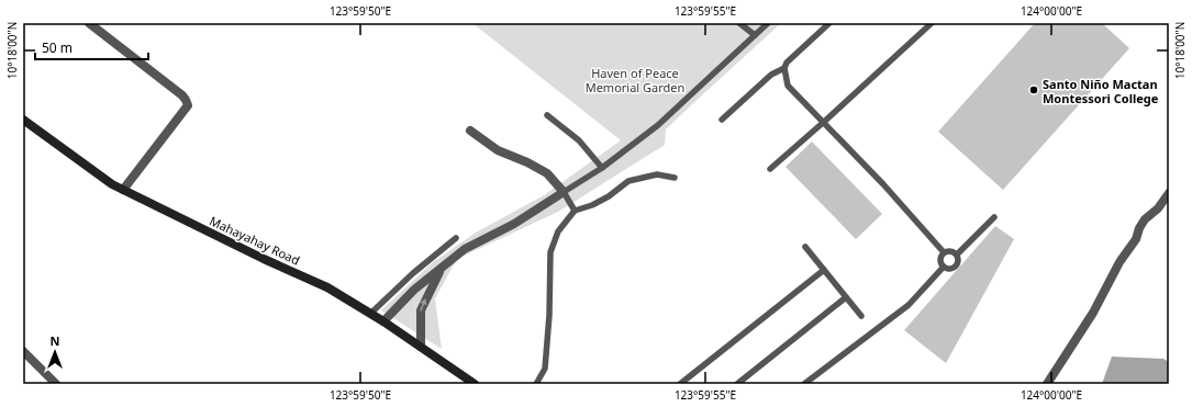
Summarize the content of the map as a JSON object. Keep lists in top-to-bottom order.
{
  "streets": {
    "street": ["Mahayahay Road"]
  },
  "parks": ["Haven of Peace Memorial Garden"],
  "places": ["Santo Niño Mactan Montessori College"],
  "scale_bar": "50 m",
  "north": "top",
  "coordinates": [
    "123°59'50\"E",
    "123°59'55\"E",
    "124°00'00\"E",
    "10°18'00\"N"
  ]
}
